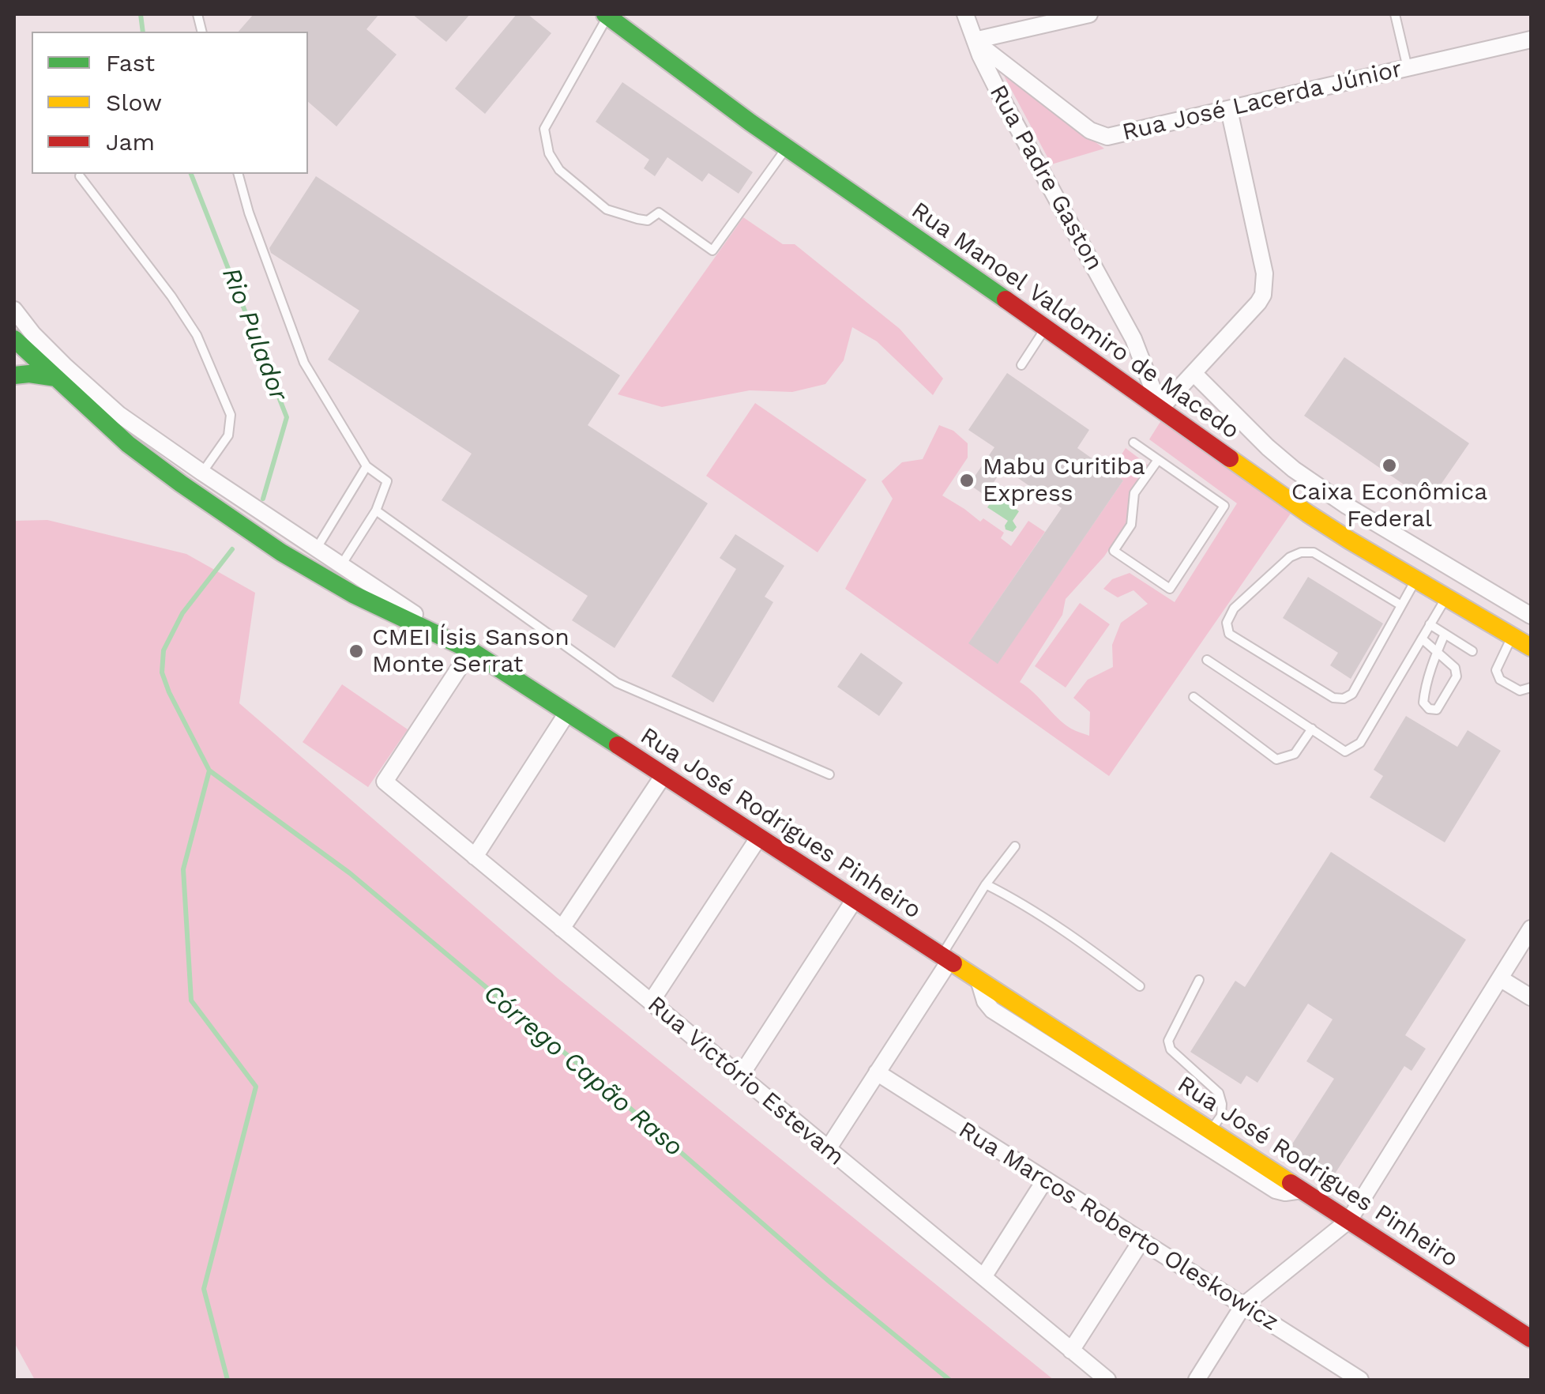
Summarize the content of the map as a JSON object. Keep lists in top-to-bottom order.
{
  "streets": {
    "main road": ["Rua Manoel Valdomiro de Macedo", "Rua José Rodrigues Pinheiro"],
    "street": [
      "Rua José Lacerda Júnior",
      "Rua Padre Gaston",
      "Rua Victório Estevam",
      "Rua Marcos Roberto Oleskowicz"
    ]
  },
  "crossings": [
    ["Rua José Lacerda Júnior", "Rua Padre Gaston"],
    ["Rua Padre Gaston", "Rua Manoel Valdomiro de Macedo"],
    ["Rua José Rodrigues Pinheiro", "Rua Victório Estevam"]
  ],
  "water": ["Rio Pulador", "Córrego Capão Raso"],
  "places": ["Caixa Econômica Federal", "Mabu Curitiba Express", "CMEI Ísis Sanson Monte Serrat"],
  "legend": ["Fast", "Slow", "Jam"]
}
